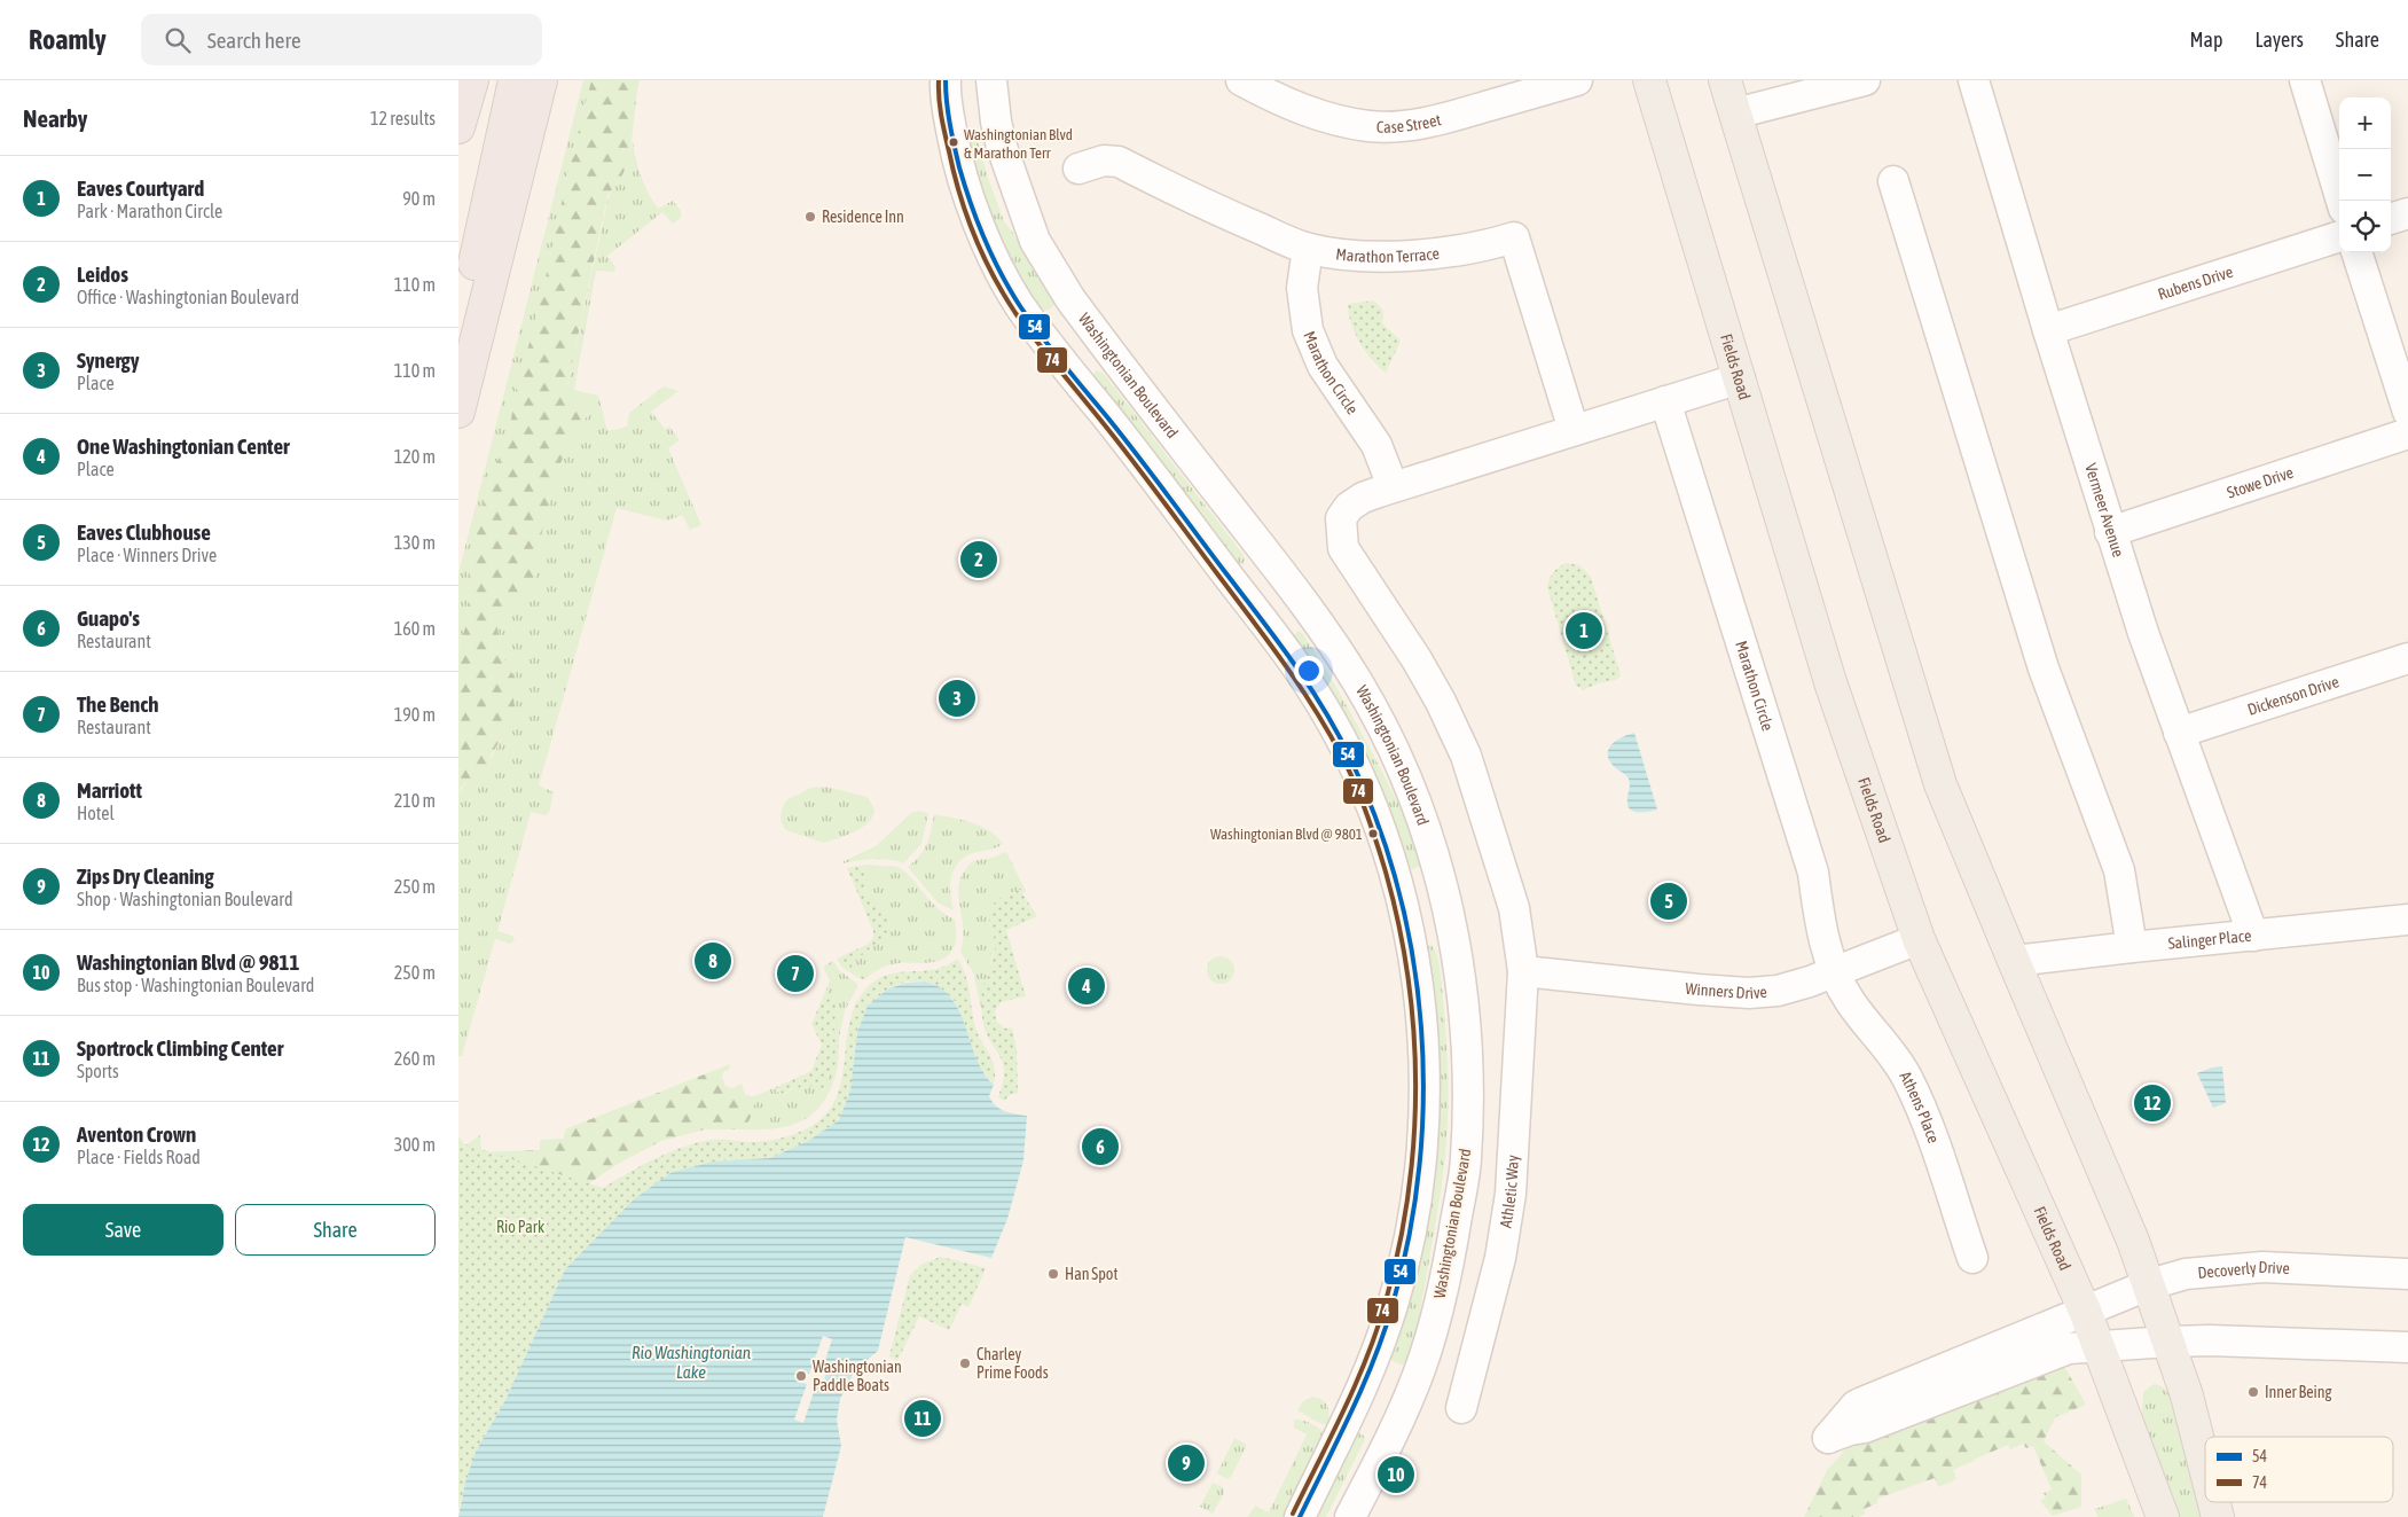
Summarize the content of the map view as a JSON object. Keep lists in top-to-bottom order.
{
  "streets": {
    "main road": ["Fields Road"],
    "street": [
      "Case Street",
      "Marathon Terrace",
      "Rubens Drive",
      "Marathon Circle",
      "Washingtonian Boulevard",
      "Stowe Drive",
      "Vermeer Avenue",
      "Dickenson Drive",
      "Salinger Place",
      "Winners Drive",
      "Athens Place",
      "Athletic Way",
      "Decoverly Drive"
    ]
  },
  "crossings": [
    ["Marathon Terrace", "Marathon Circle"],
    ["Rubens Drive", "Vermeer Avenue"],
    ["Fields Road", "Winners Drive"],
    ["Fields Road", "Decoverly Drive"],
    ["Marathon Circle", "Winners Drive"],
    ["Marathon Circle", "Athens Place"],
    ["Stowe Drive", "Vermeer Avenue"],
    ["Vermeer Avenue", "Dickenson Drive"],
    ["Vermeer Avenue", "Salinger Place"],
    ["Winners Drive", "Athens Place"],
    ["Winners Drive", "Athletic Way"]
  ],
  "water": ["Rio Washingtonian Lake"],
  "parks": ["Rio Park"],
  "places": [
    "Washingtonian Blvd & Marathon Terr",
    "Residence Inn",
    "Washingtonian Blvd @ 9801",
    "Han Spot",
    "Charley Prime Foods",
    "Washingtonian Paddle Boats",
    "Inner Being"
  ],
  "lines": ["transit line 54", "transit line 74"],
  "legend": ["54", "74"],
  "page": {
    "header": "Roamly",
    "search": "Search here",
    "nav": ["Map", "Layers", "Share"],
    "heading": ["Nearby", "12 results"],
    "map_buttons": ["+", "−"],
    "list": [
      {
        "mark": "1",
        "name": "Eaves Courtyard",
        "note": "Park · Marathon Circle",
        "value": "90 m"
      },
      {
        "mark": "2",
        "name": "Leidos",
        "note": "Office · Washingtonian Boulevard",
        "value": "110 m"
      },
      {
        "mark": "3",
        "name": "Synergy",
        "note": "Place",
        "value": "110 m"
      },
      {
        "mark": "4",
        "name": "One Washingtonian Center",
        "note": "Place",
        "value": "120 m"
      },
      {
        "mark": "5",
        "name": "Eaves Clubhouse",
        "note": "Place · Winners Drive",
        "value": "130 m"
      },
      {
        "mark": "6",
        "name": "Guapo's",
        "note": "Restaurant",
        "value": "160 m"
      },
      {
        "mark": "7",
        "name": "The Bench",
        "note": "Restaurant",
        "value": "190 m"
      },
      {
        "mark": "8",
        "name": "Marriott",
        "note": "Hotel",
        "value": "210 m"
      },
      {
        "mark": "9",
        "name": "Zips Dry Cleaning",
        "note": "Shop · Washingtonian Boulevard",
        "value": "250 m"
      },
      {
        "mark": "10",
        "name": "Washingtonian Blvd @ 9811",
        "note": "Bus stop · Washingtonian Boulevard",
        "value": "250 m"
      },
      {
        "mark": "11",
        "name": "Sportrock Climbing Center",
        "note": "Sports",
        "value": "260 m"
      },
      {
        "mark": "12",
        "name": "Aventon Crown",
        "note": "Place · Fields Road",
        "value": "300 m"
      }
    ],
    "pins": [
      "2",
      "1",
      "3",
      "5",
      "8",
      "7",
      "4",
      "12",
      "6",
      "11",
      "9",
      "10"
    ],
    "buttons": ["Save", "Share"]
  }
}
